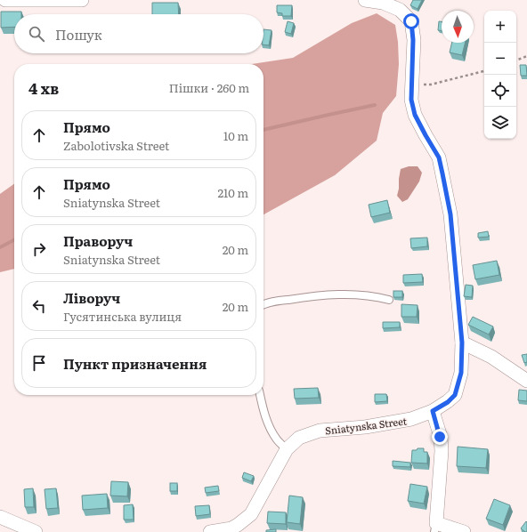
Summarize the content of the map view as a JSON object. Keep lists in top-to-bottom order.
{
  "streets": {
    "street": ["Sniatynska Street"]
  },
  "north": "bottom",
  "page": {
    "map_buttons": ["+", "−"],
    "search": "Пошук",
    "heading": ["4 хв", "Пішки · 260 m"],
    "list": [
      ["Прямо", "Zabolotivska Street", "10 m"],
      ["Прямо", "Sniatynska Street", "210 m"],
      ["Праворуч", "Sniatynska Street", "20 m"],
      ["Ліворуч", "Гусятинська вулиця", "20 m"],
      "Пункт призначення"
    ]
  }
}
